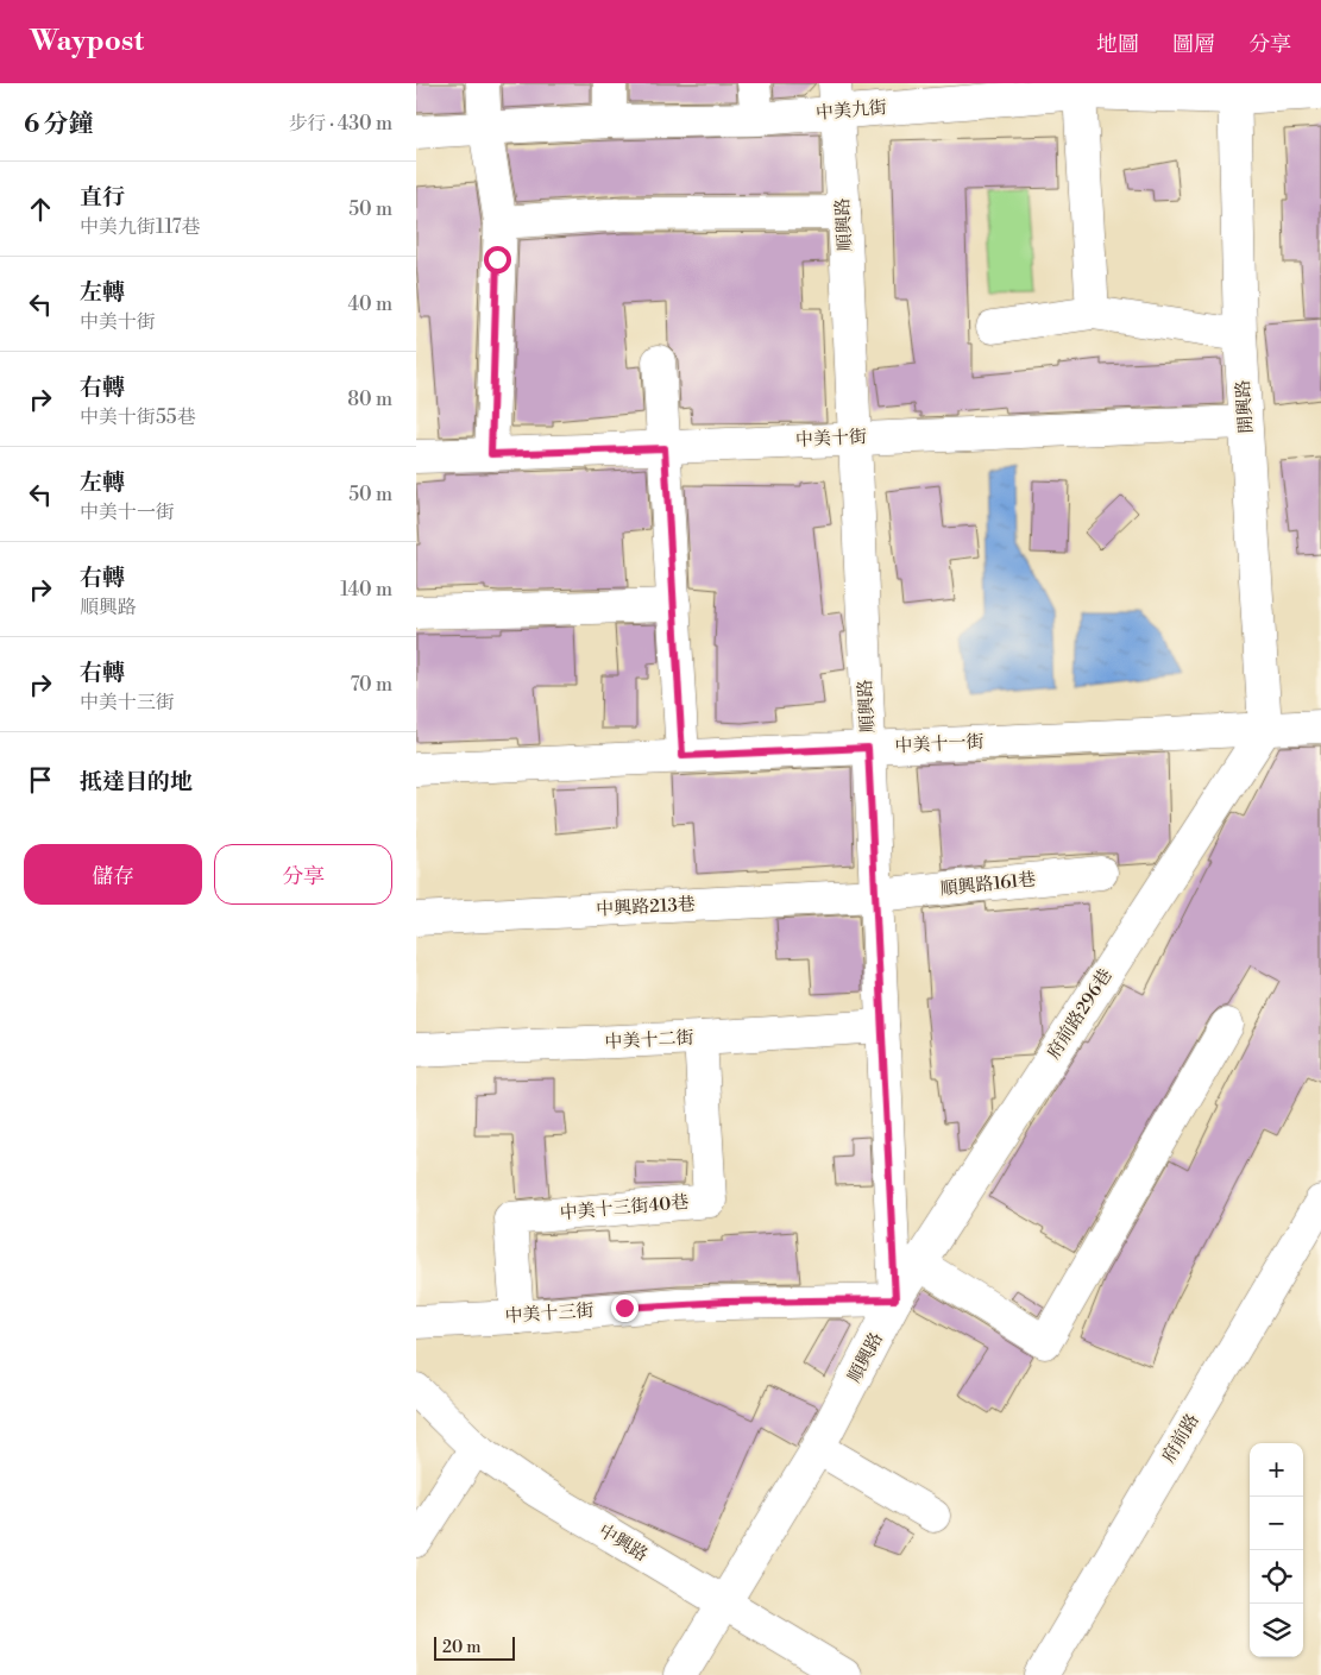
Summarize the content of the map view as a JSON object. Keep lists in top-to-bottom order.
{
  "streets": {
    "street": [
      "中美九街",
      "順興路",
      "開興路",
      "中美十街",
      "中美十一街",
      "順興路161巷",
      "中興路213巷",
      "府前路296巷",
      "中美十二街",
      "中美十三街40巷",
      "中美十三街",
      "府前路",
      "中興路"
    ]
  },
  "crossings": [
    ["中美九街", "順興路"],
    ["中美九街", "開興路"],
    ["順興路", "中美十街"],
    ["順興路", "中美十一街"],
    ["順興路", "順興路161巷"],
    ["順興路", "中興路213巷"],
    ["順興路", "府前路296巷"],
    ["順興路", "中美十二街"],
    ["順興路", "中美十三街"],
    ["順興路", "中興路"],
    ["開興路", "中美十街"],
    ["開興路", "中美十一街"],
    ["開興路", "府前路296巷"],
    ["中美十一街", "府前路296巷"],
    ["順興路161巷", "中興路213巷"],
    ["府前路296巷", "中美十三街"],
    ["中美十二街", "中美十三街40巷"],
    ["中美十三街40巷", "中美十三街"]
  ],
  "scale_bar": "20 m",
  "page": {
    "header": "Waypost",
    "nav": ["地圖", "圖層", "分享"],
    "heading": ["6 分鐘", "步行 · 430 m"],
    "list": [
      ["直行", "中美九街117巷", "50 m"],
      ["左轉", "中美十街", "40 m"],
      ["右轉", "中美十街55巷", "80 m"],
      ["左轉", "中美十一街", "50 m"],
      ["右轉", "順興路", "140 m"],
      ["右轉", "中美十三街", "70 m"],
      "抵達目的地"
    ],
    "buttons": ["儲存", "分享"],
    "map_buttons": ["+", "−"],
    "scale": "20 m"
  }
}
